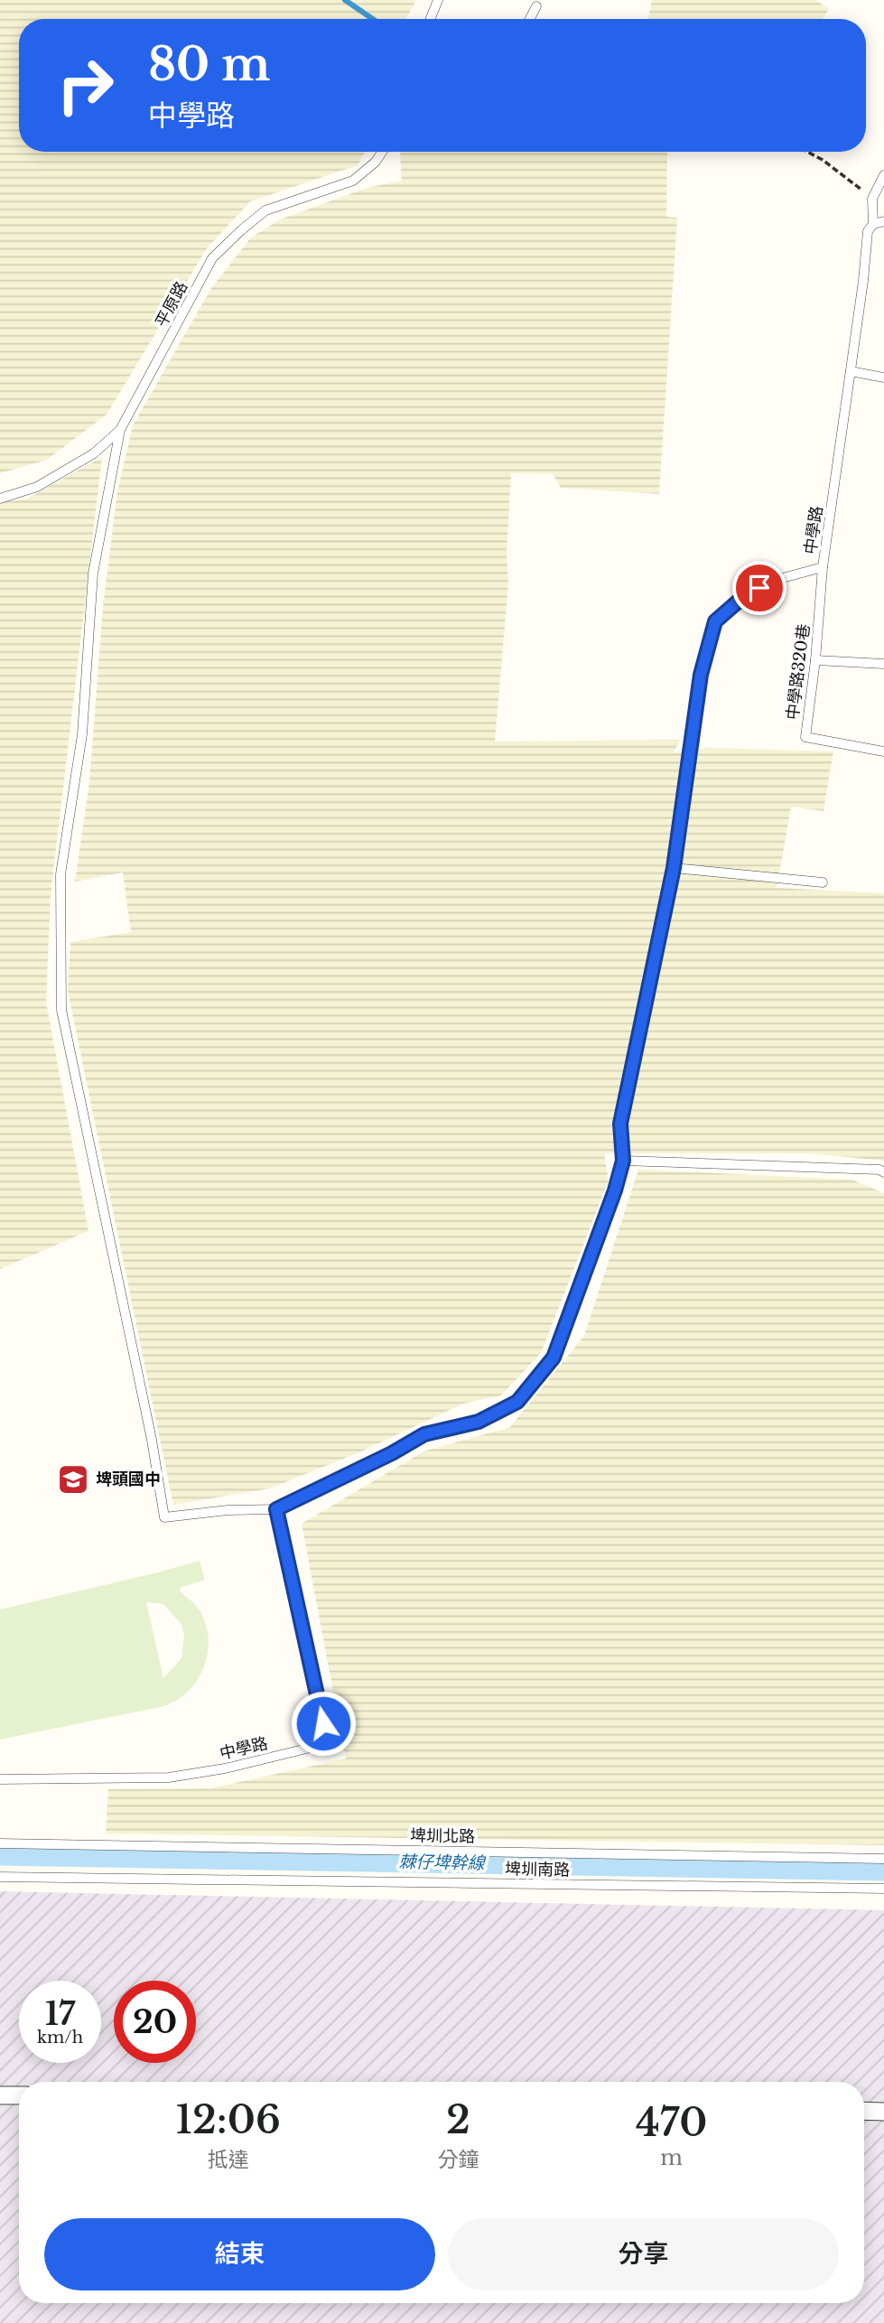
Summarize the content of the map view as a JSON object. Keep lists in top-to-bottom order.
{
  "streets": {
    "lane": [
      "平原路",
      "中學路",
      "中學路320巷",
      "埤圳北路",
      "埤圳南路"
    ]
  },
  "crossings": [
    ["中學路", "中學路320巷"]
  ],
  "water": ["棘仔埤幹線"],
  "places": {
    "school or university": ["埤頭國中"]
  },
  "page": {
    "turn": ["80 m", "中學路"],
    "speed": "17 km/h",
    "limit": "20",
    "eta": [
      "12:06",
      "抵達",
      "2",
      "分鐘",
      "470",
      "m"
    ],
    "buttons": ["結束", "分享"]
  }
}
